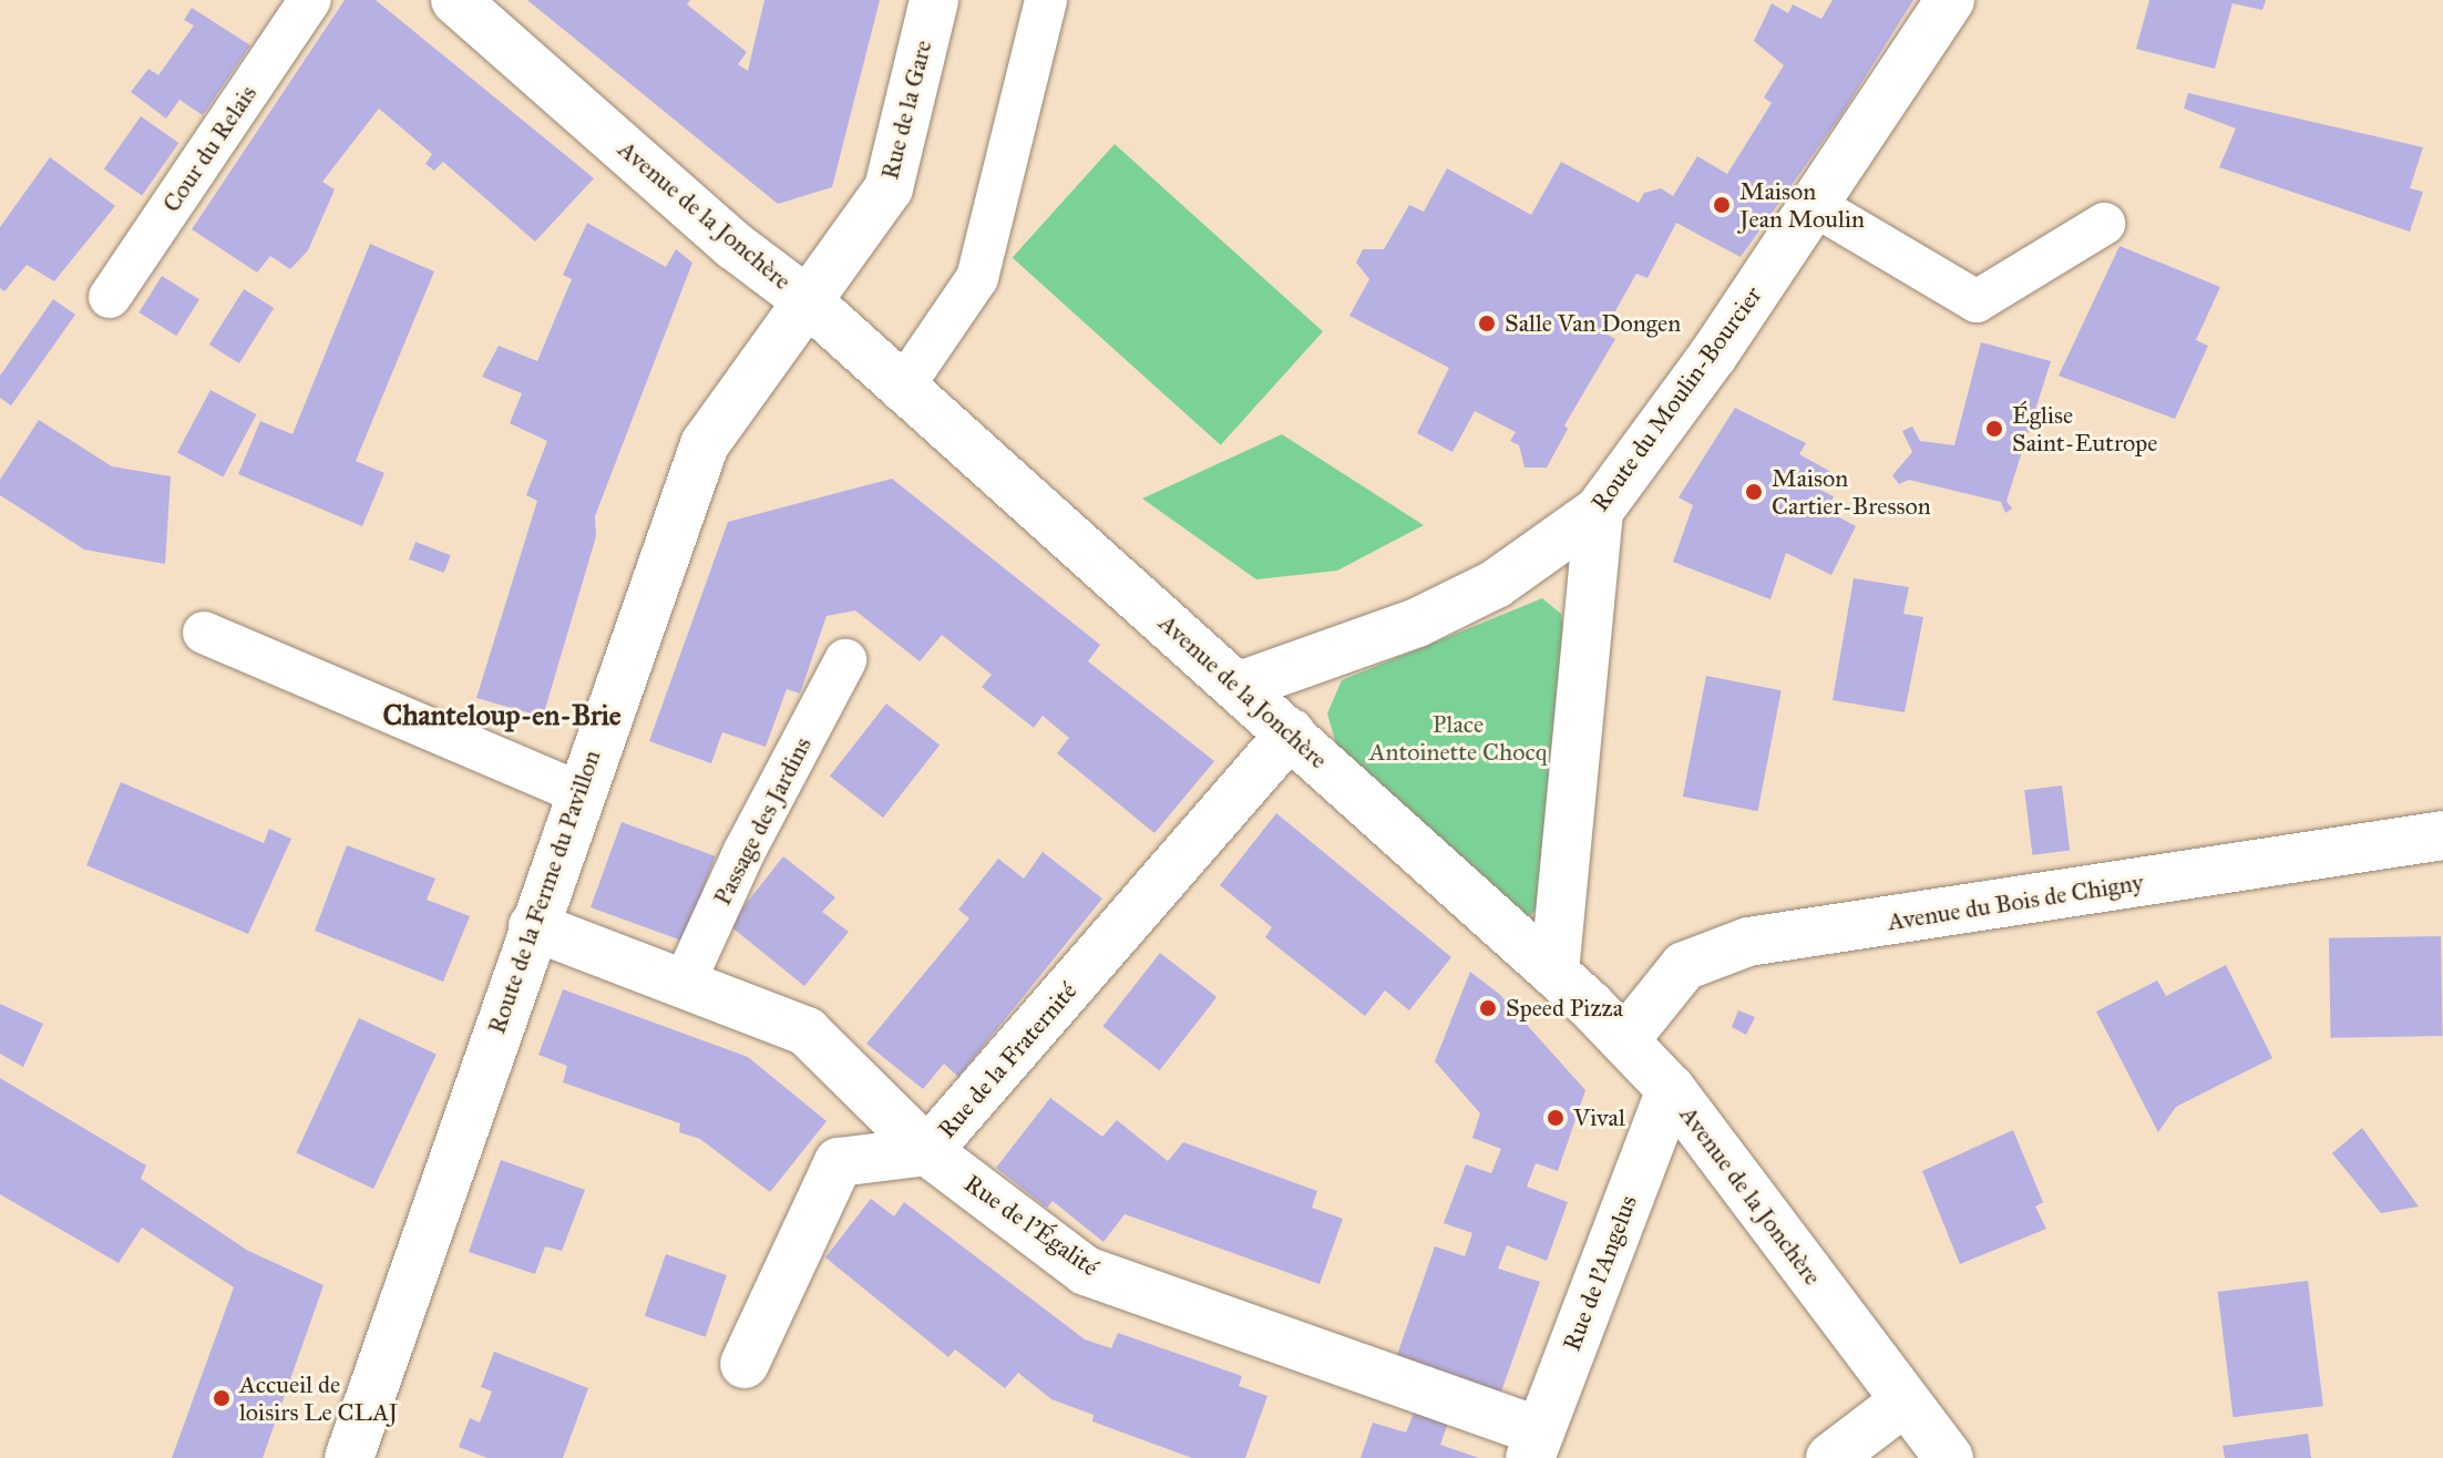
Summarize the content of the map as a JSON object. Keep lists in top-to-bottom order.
{
  "streets": {
    "street": [
      "Rue de la Gare",
      "Avenue de la Jonchère",
      "Route du Moulin-Bourcier",
      "Route de la Ferme du Pavillon",
      "Avenue du Bois de Chigny",
      "Rue de la Fraternité",
      "Rue de l'Égalité",
      "Rue de l'Angelus"
    ],
    "lane": ["Cour du Relais", "Passage des Jardins"]
  },
  "crossings": [
    ["Rue de la Gare", "Avenue de la Jonchère"],
    ["Rue de la Gare", "Route de la Ferme du Pavillon"],
    ["Avenue de la Jonchère", "Route du Moulin-Bourcier"],
    ["Avenue de la Jonchère", "Route de la Ferme du Pavillon"],
    ["Avenue de la Jonchère", "Avenue du Bois de Chigny"],
    ["Avenue de la Jonchère", "Rue de la Fraternité"],
    ["Avenue de la Jonchère", "Rue de l'Angelus"],
    ["Passage des Jardins", "Rue de l'Égalité"],
    ["Route de la Ferme du Pavillon", "Rue de l'Égalité"],
    ["Rue de la Fraternité", "Rue de l'Égalité"],
    ["Rue de l'Égalité", "Rue de l'Angelus"]
  ],
  "districts": ["Chanteloup-en-Brie"],
  "parks": ["Place Antoinette Chocq"],
  "places": [
    "Maison Jean Moulin",
    "Salle Van Dongen",
    "Église Saint-Eutrope",
    "Maison Cartier-Bresson",
    "Speed Pizza",
    "Vival",
    "Accueil de loisirs Le CLAJ"
  ]
}
